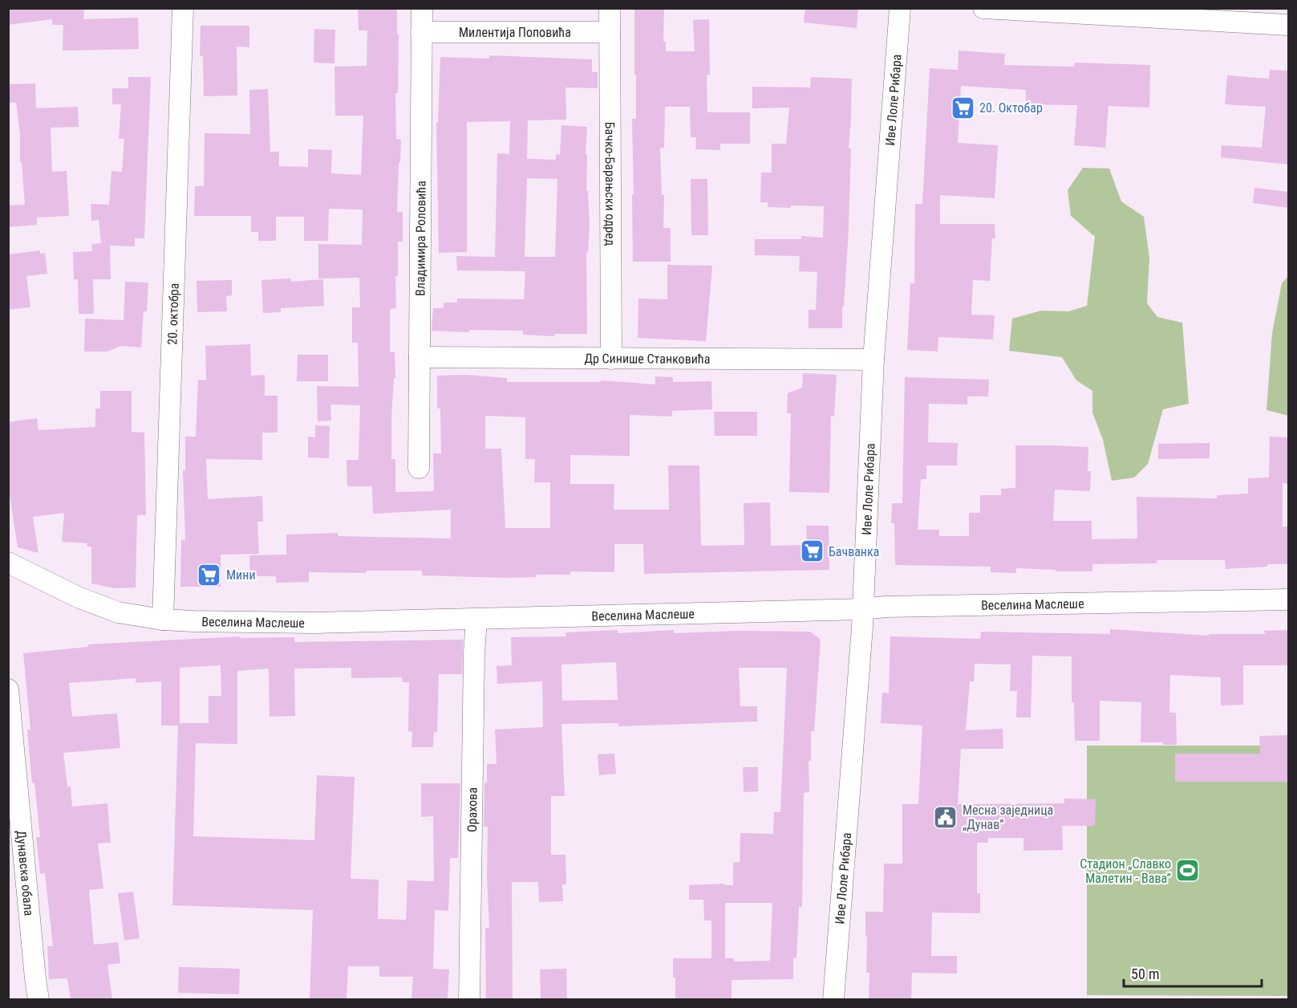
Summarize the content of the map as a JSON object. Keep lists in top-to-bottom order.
{
  "streets": {
    "street": [
      "Милентија Поповића",
      "Иве Лоле Рибара",
      "Бачко-Барањски одред",
      "Владимира Роловића",
      "20. октобра",
      "Др Синише Станковића",
      "Веселина Маслеше",
      "Орахова",
      "Дунавска обала"
    ]
  },
  "crossings": [
    ["Милентија Поповића", "Бачко-Барањски одред"],
    ["Милентија Поповића", "Владимира Роловића"],
    ["Иве Лоле Рибара", "Др Синише Станковића"],
    ["Иве Лоле Рибара", "Веселина Маслеше"],
    ["Бачко-Барањски одред", "Др Синише Станковића"],
    ["Владимира Роловића", "Др Синише Станковића"],
    ["20. октобра", "Веселина Маслеше"],
    ["Веселина Маслеше", "Орахова"]
  ],
  "places": {
    "supermarket": ["20. Октобар", "Бачванка", "Мини"],
    "public building": ["Месна заједница „Дунав”"],
    "sports": ["Стадион „Славко Малетин - Вава”"]
  },
  "scale_bar": "50 m"
}
